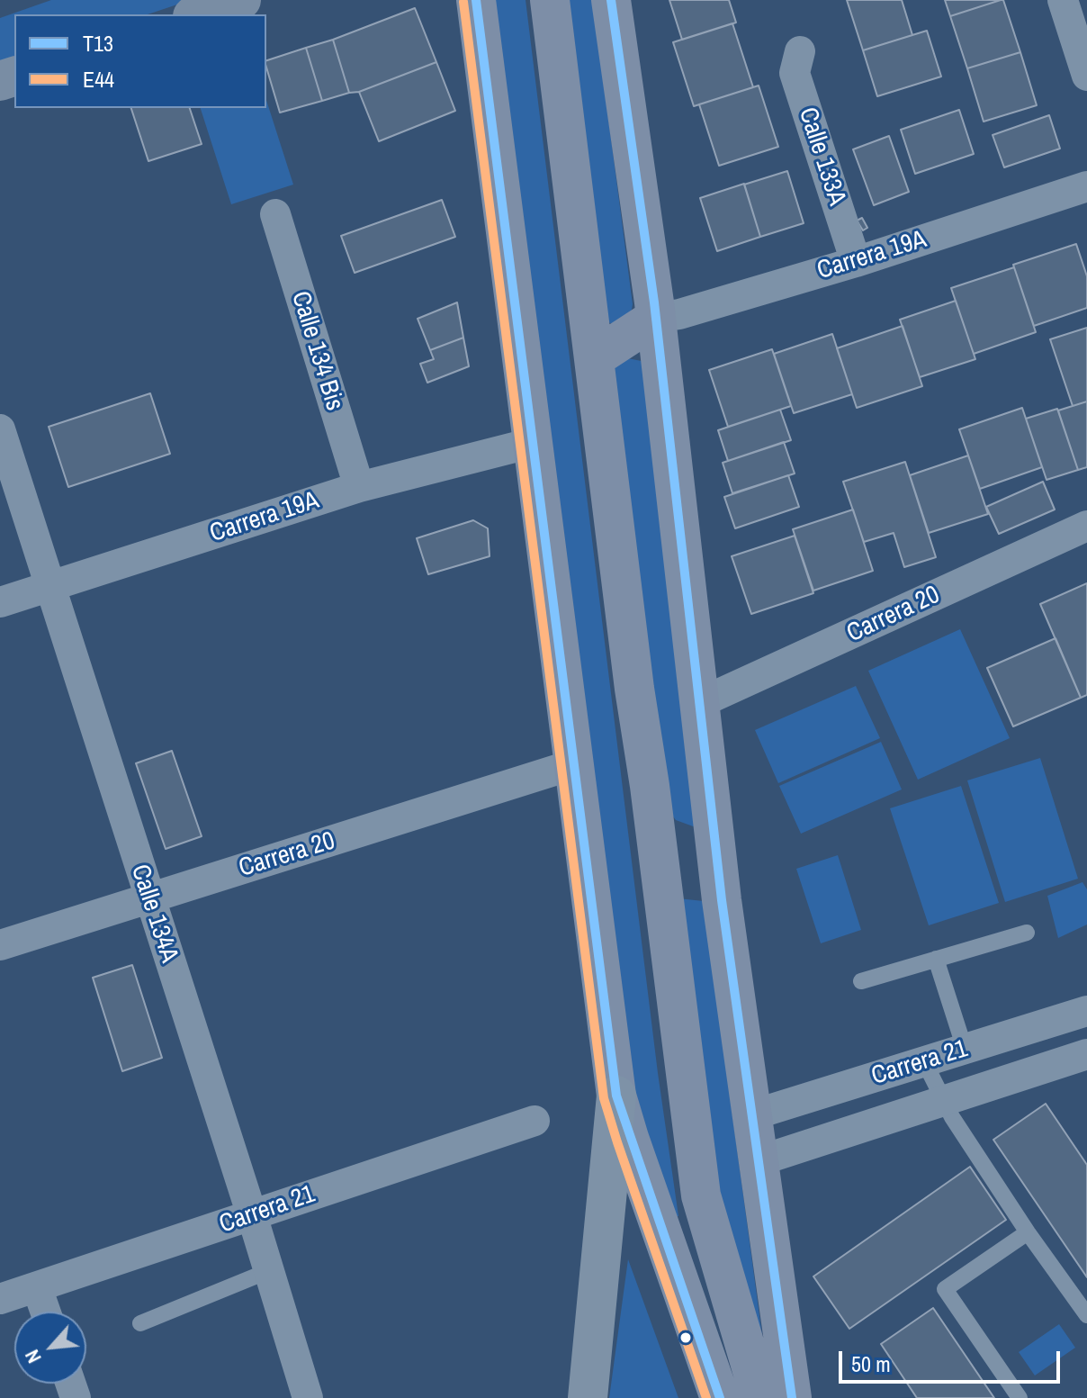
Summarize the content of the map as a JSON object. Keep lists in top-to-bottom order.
{
  "streets": {
    "street": [
      "Calle 133A",
      "Carrera 19A",
      "Calle 134 Bis",
      "Carrera 20",
      "Calle 134A",
      "Carrera 21"
    ]
  },
  "crossings": [
    ["Calle 133A", "Carrera 19A"],
    ["Carrera 19A", "Calle 134 Bis"],
    ["Carrera 19A", "Calle 134A"],
    ["Carrera 20", "Calle 134A"],
    ["Calle 134A", "Carrera 21"]
  ],
  "lines": ["transit line T13", "transit line E44"],
  "legend": ["T13", "E44"],
  "scale_bar": "50 m",
  "north": "bottom left"
}
